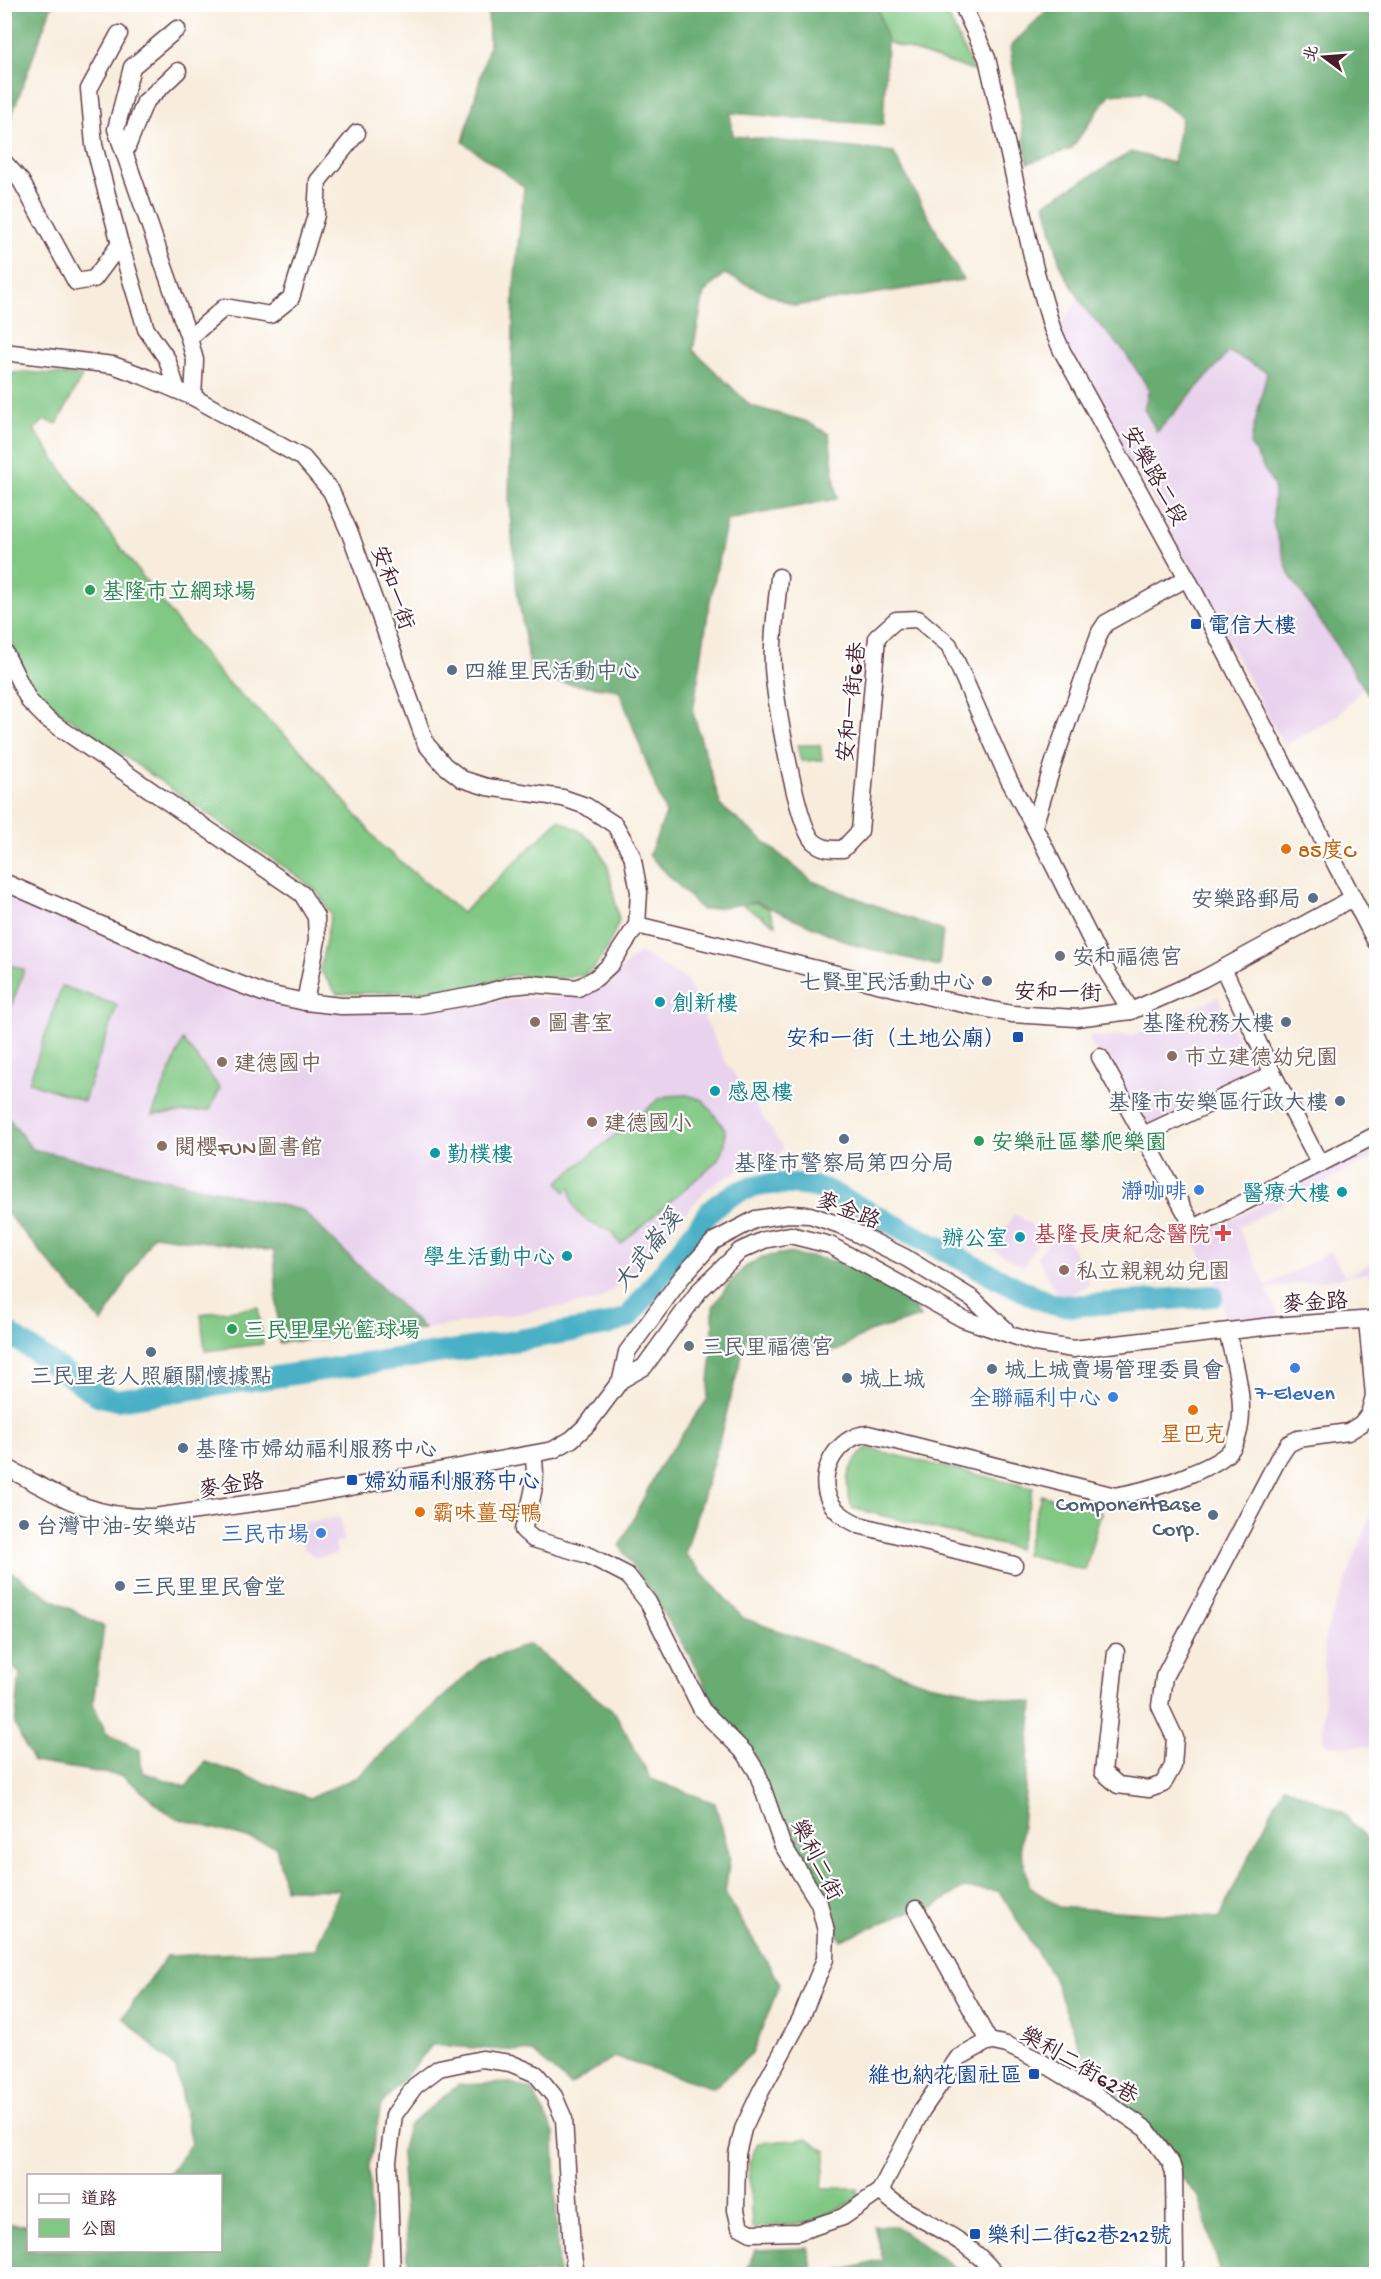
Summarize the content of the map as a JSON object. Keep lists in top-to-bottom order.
{
  "streets": {
    "street": [
      "安樂路二段",
      "安和一街",
      "安和一街6巷",
      "麥金路",
      "樂利二街",
      "樂利二街62巷"
    ]
  },
  "crossings": [
    ["安樂路二段", "安和一街"],
    ["安和一街", "安和一街6巷"],
    ["麥金路", "樂利二街"],
    ["樂利二街", "樂利二街62巷"]
  ],
  "water": ["大武崙溪"],
  "places": {
    "other": [
      "基隆市立網球場",
      "四維里民活動中心",
      "85度C",
      "安樂路郵局",
      "安和福德宮",
      "七賢里民活動中心",
      "創新樓",
      "圖書室",
      "基隆稅務大樓",
      "市立建德幼兒園",
      "建德國中",
      "感恩樓",
      "基隆市安樂區行政大樓",
      "建德國小",
      "基隆市警察局第四分局",
      "安樂社區攀爬樂園",
      "閱櫻FUN圖書館",
      "勤樸樓",
      "瀞咖啡",
      "醫療大樓",
      "辦公室",
      "學生活動中心",
      "私立親親幼兒園",
      "三民里星光籃球場",
      "三民里福德宮",
      "三民里老人照顧關懷據點",
      "7-Eleven",
      "城上城賣場管理委員會",
      "城上城",
      "全聯福利中心",
      "星巴克",
      "基隆市婦幼福利服務中心",
      "霸味薑母鴨",
      "ComponentBase Corp.",
      "台灣中油-安樂站",
      "三民市場",
      "三民里里民會堂"
    ],
    "transit": [
      "電信大樓",
      "安和一街（土地公廟）",
      "婦幼福利服務中心",
      "維也納花園社區",
      "樂利二街62巷212號"
    ],
    "health": ["基隆長庚紀念醫院"]
  },
  "legend": ["道路", "公園"],
  "north": "left"
}
